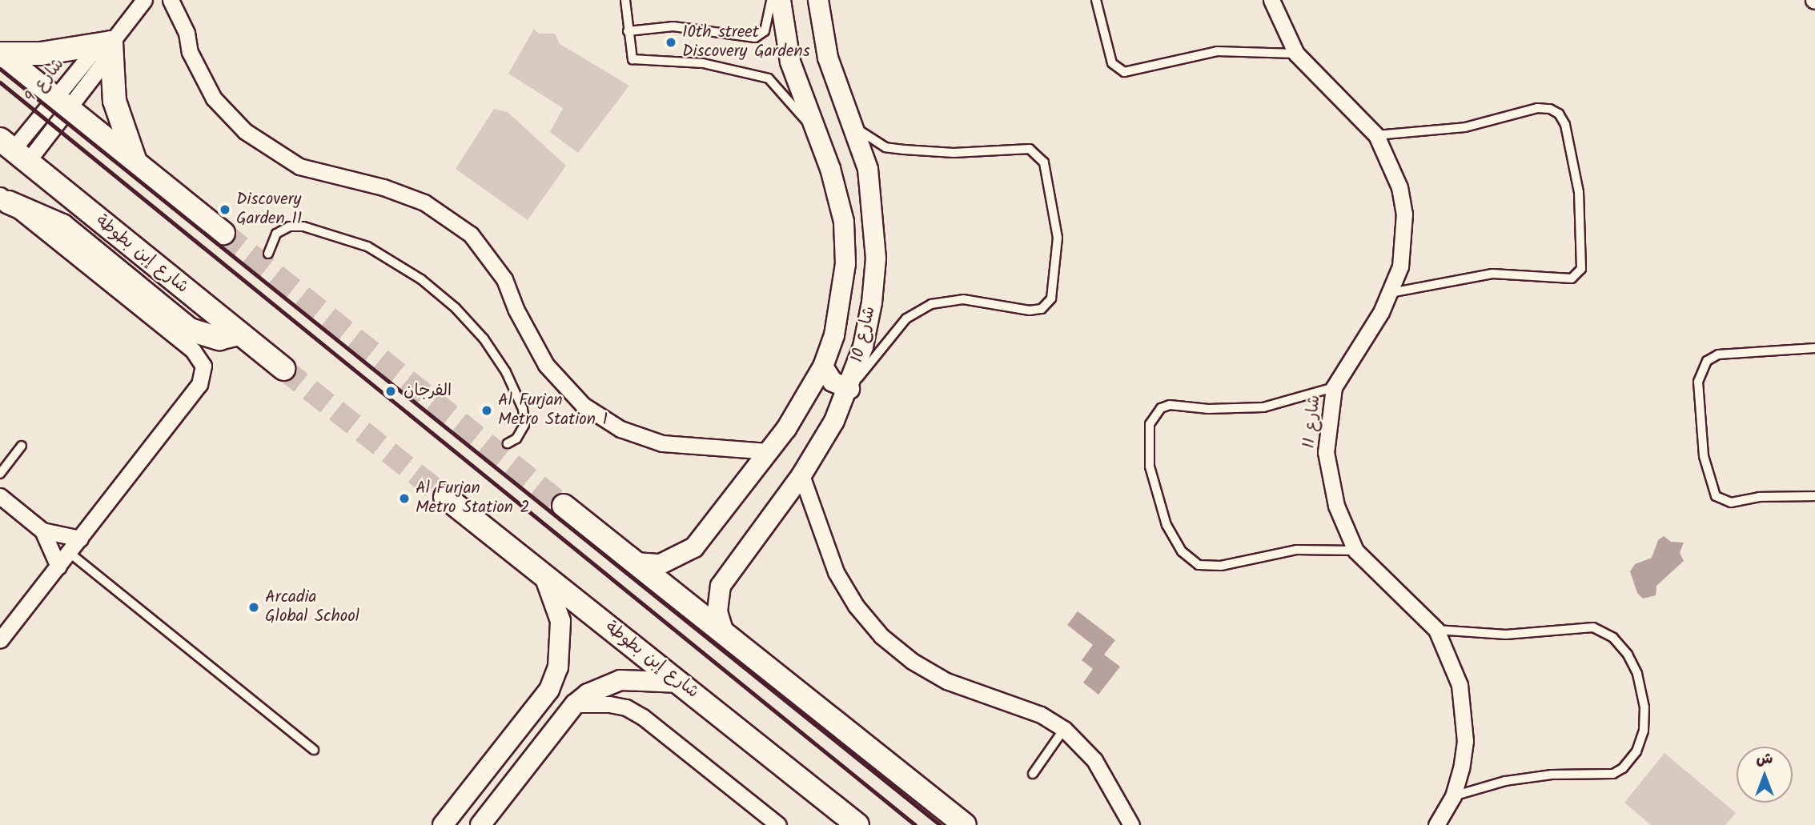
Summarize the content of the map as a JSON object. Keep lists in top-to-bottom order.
{
  "streets": {
    "main road": ["شارع إبن بطوطة"],
    "street": ["شارع 9", "شارع 10", "شارع 11"]
  },
  "crossings": [
    ["شارع 9", "شارع إبن بطوطة"]
  ],
  "places": [
    "10th street Discovery Gardens",
    "Discovery Garden 11",
    "الفرجان",
    "Al Furjan Metro Station 1",
    "Al Furjan Metro Station 2",
    "Arcadia Global School"
  ],
  "north": "top"
}
